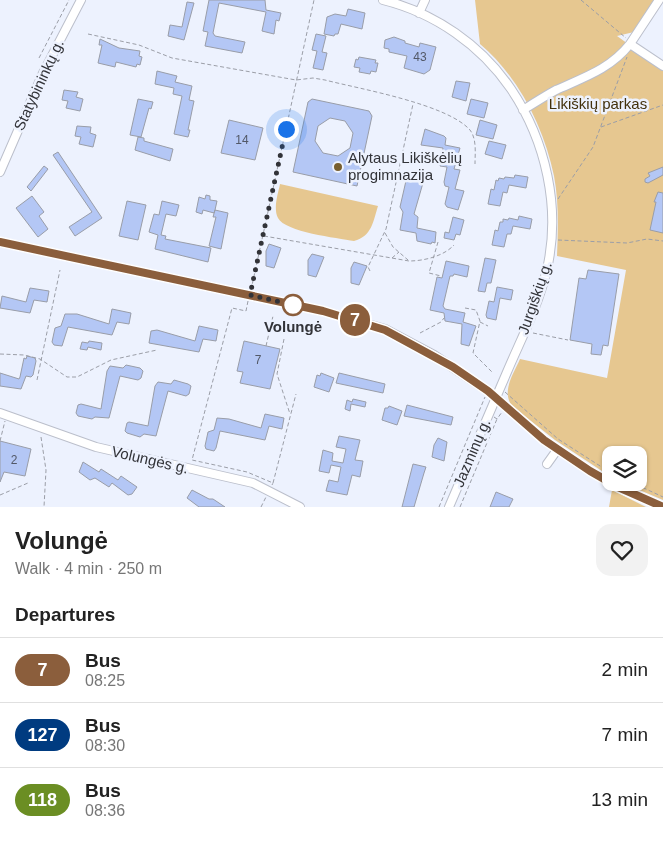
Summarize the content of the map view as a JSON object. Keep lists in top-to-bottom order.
{
  "streets": {
    "street": [
      "Statybininkų g.",
      "Jurgiškių g.",
      "Jazminų g.",
      "Volungės g."
    ]
  },
  "crossings": [
    ["Jurgiškių g.", "Jazminų g."]
  ],
  "parks": ["Likiškių parkas"],
  "places": ["Alytaus Likiškėlių progimnazija", "Volungė"],
  "lines": ["bus line 7"],
  "house_numbers": [
    "43",
    "14",
    "7",
    "2"
  ],
  "page": {
    "on_map": "7",
    "heading": [
      ["Volungė", "Walk · 4 min · 250 m"],
      "Departures"
    ],
    "list": [
      {
        "mark": "7",
        "name": "Bus",
        "note": "08:25",
        "value": "2 min"
      },
      {
        "mark": "127",
        "name": "Bus",
        "note": "08:30",
        "value": "7 min"
      },
      {
        "mark": "118",
        "name": "Bus",
        "note": "08:36",
        "value": "13 min"
      }
    ]
  }
}
